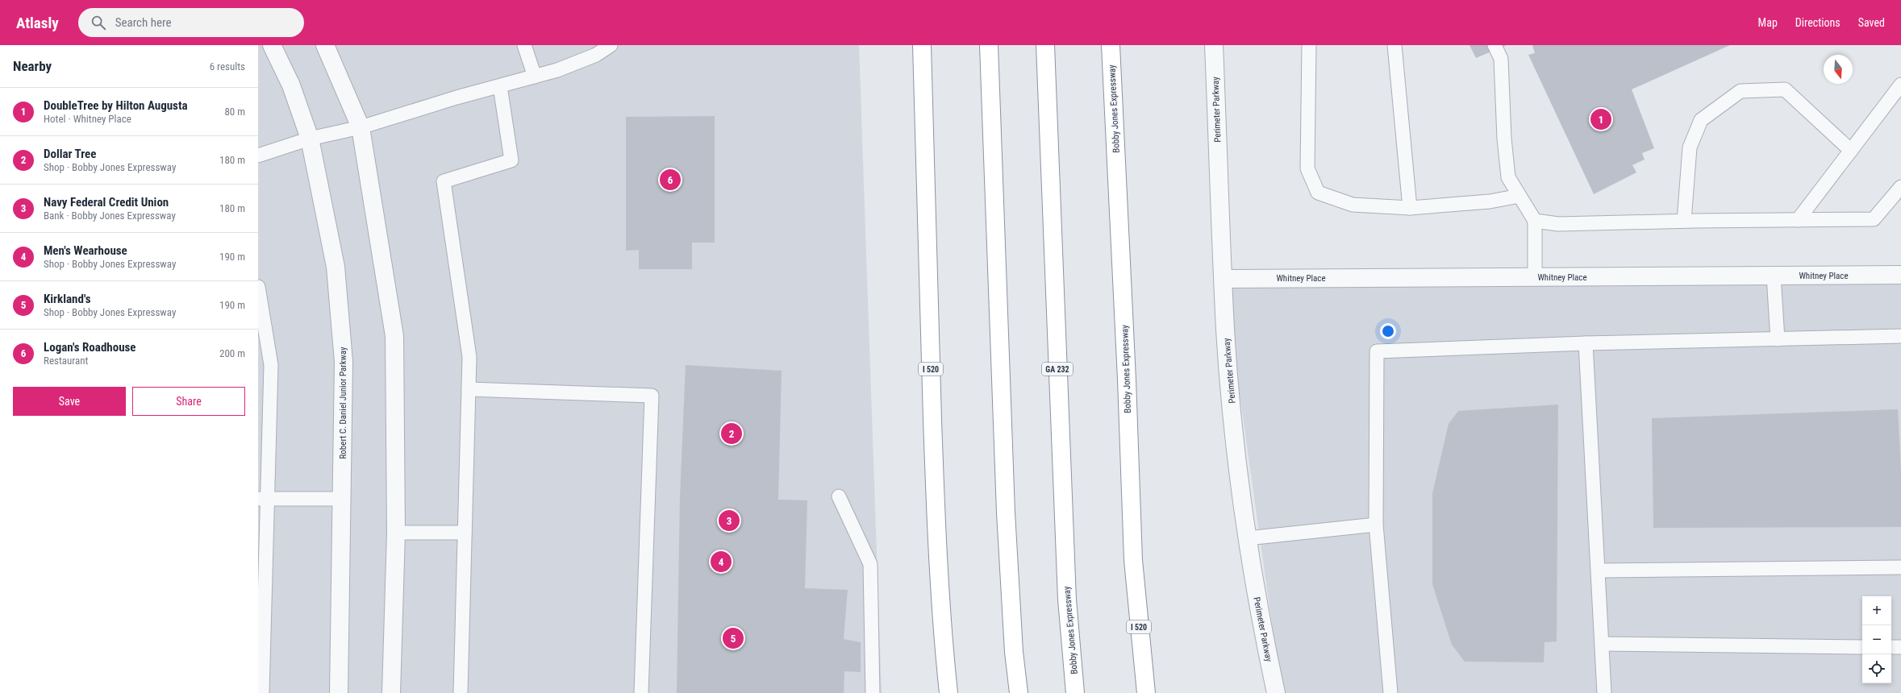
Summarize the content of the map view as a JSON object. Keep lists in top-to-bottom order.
{
  "streets": {
    "highway": ["Bobby Jones Expressway", "I 520", "GA 232"],
    "street": ["Perimeter Parkway", "Whitney Place", "Robert C. Daniel Junior Parkway"]
  },
  "crossings": [
    ["Perimeter Parkway", "Whitney Place"]
  ],
  "north": "bottom",
  "page": {
    "header": "Atlasly",
    "search": "Search here",
    "nav": ["Map", "Directions", "Saved"],
    "heading": ["Nearby", "6 results"],
    "list": [
      {
        "mark": "1",
        "name": "DoubleTree by Hilton Augusta",
        "note": "Hotel · Whitney Place",
        "value": "80 m"
      },
      {
        "mark": "2",
        "name": "Dollar Tree",
        "note": "Shop · Bobby Jones Expressway",
        "value": "180 m"
      },
      {
        "mark": "3",
        "name": "Navy Federal Credit Union",
        "note": "Bank · Bobby Jones Expressway",
        "value": "180 m"
      },
      {
        "mark": "4",
        "name": "Men's Wearhouse",
        "note": "Shop · Bobby Jones Expressway",
        "value": "190 m"
      },
      {
        "mark": "5",
        "name": "Kirkland's",
        "note": "Shop · Bobby Jones Expressway",
        "value": "190 m"
      },
      {
        "mark": "6",
        "name": "Logan's Roadhouse",
        "note": "Restaurant",
        "value": "200 m"
      }
    ],
    "pins": [
      "1",
      "6",
      "2",
      "3",
      "4",
      "5"
    ],
    "buttons": ["Save", "Share"],
    "map_buttons": ["+", "−"]
  }
}
